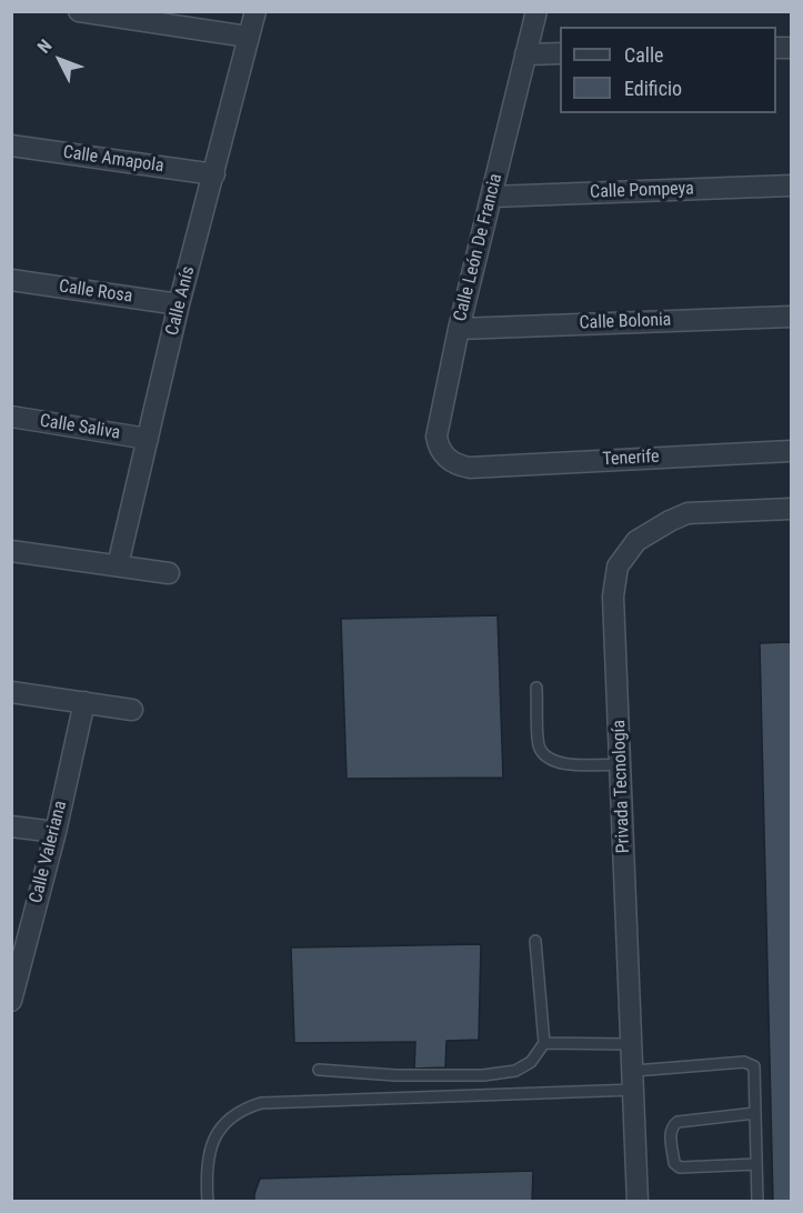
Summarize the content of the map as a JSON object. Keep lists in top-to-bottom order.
{
  "streets": {
    "street": [
      "Calle Amapola",
      "Calle Pompeya",
      "Calle León De Francia",
      "Calle Rosa",
      "Calle Anís",
      "Calle Bolonia",
      "Calle Saliva",
      "Tenerife",
      "Privada Tecnología",
      "Calle Valeriana"
    ]
  },
  "crossings": [
    ["Calle Amapola", "Calle Anís"],
    ["Calle Pompeya", "Calle León De Francia"],
    ["Calle León De Francia", "Calle Bolonia"],
    ["Calle León De Francia", "Tenerife"],
    ["Calle Rosa", "Calle Anís"],
    ["Calle Anís", "Calle Saliva"]
  ],
  "legend": ["Calle", "Edificio"],
  "north": "top left"
}
